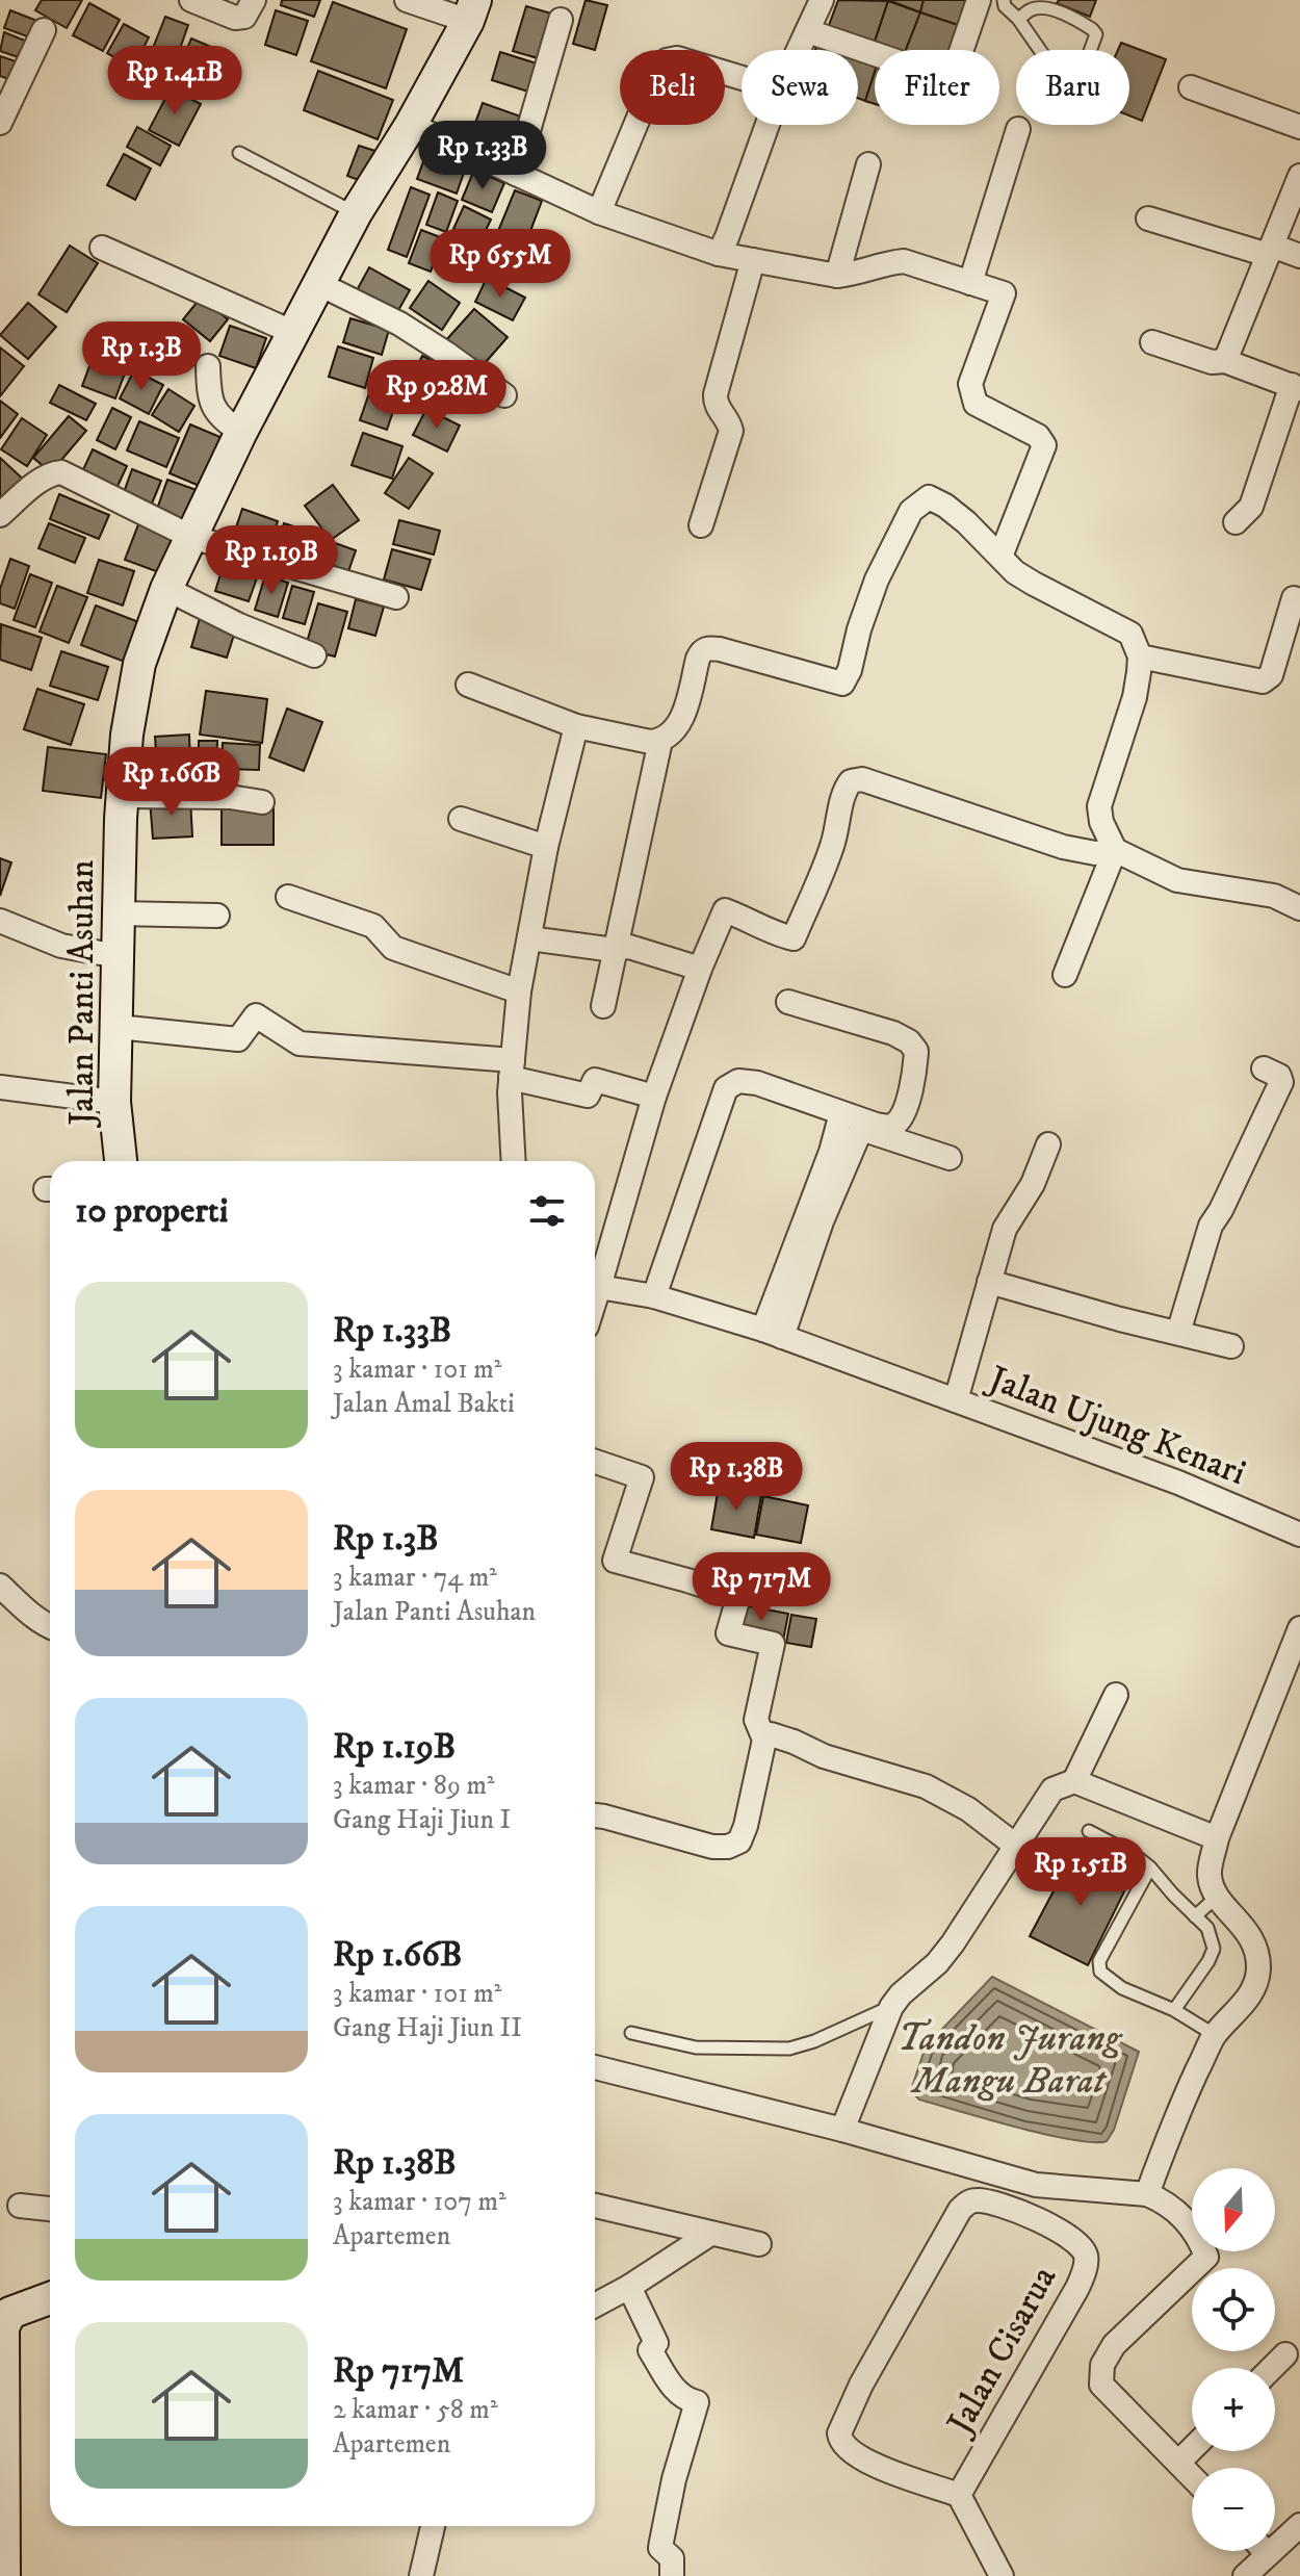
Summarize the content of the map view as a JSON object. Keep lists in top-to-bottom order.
{
  "streets": {
    "street": ["Jalan Panti Asuhan", "Jalan Ujung Kenari", "Jalan Cisarua"]
  },
  "water": ["Tandon Jurang Mangu Barat"],
  "north": "bottom",
  "page": {
    "price": [
      "Rp 1.41B",
      "Rp 1.33B",
      "Rp 655M",
      "Rp 1.3B",
      "Rp 928M",
      "Rp 1.19B",
      "Rp 1.66B",
      "Rp 1.38B",
      "Rp 717M",
      "Rp 1.51B"
    ],
    "chip": [
      "Beli",
      "Sewa",
      "Filter",
      "Baru"
    ],
    "heading": "10 properti",
    "list": [
      {
        "name": "Rp 1.33B",
        "note": "3 kamar · 101 m² · Jalan Amal Bakti"
      },
      {
        "name": "Rp 1.3B",
        "note": "3 kamar · 74 m² · Jalan Panti Asuhan"
      },
      {
        "name": "Rp 1.19B",
        "note": "3 kamar · 89 m² · Gang Haji Jiun I"
      },
      {
        "name": "Rp 1.66B",
        "note": "3 kamar · 101 m² · Gang Haji Jiun II"
      },
      {
        "name": "Rp 1.38B",
        "note": "3 kamar · 107 m² · Apartemen"
      },
      {
        "name": "Rp 717M",
        "note": "2 kamar · 58 m² · Apartemen"
      }
    ],
    "map_buttons": ["+", "−"]
  }
}
